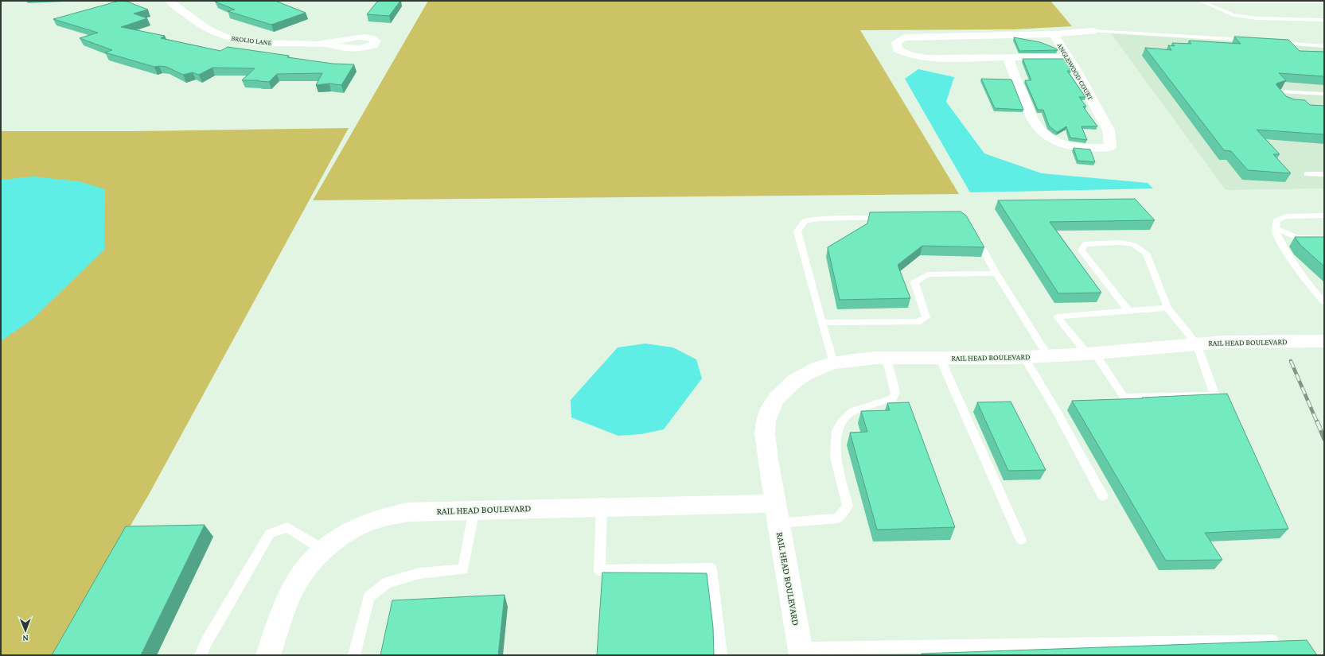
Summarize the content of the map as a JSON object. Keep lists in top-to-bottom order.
{
  "streets": {
    "street": ["BROLIO LANE", "ANGLEWOOD COURT", "RAIL HEAD BOULEVARD"]
  },
  "north": "bottom"
}
